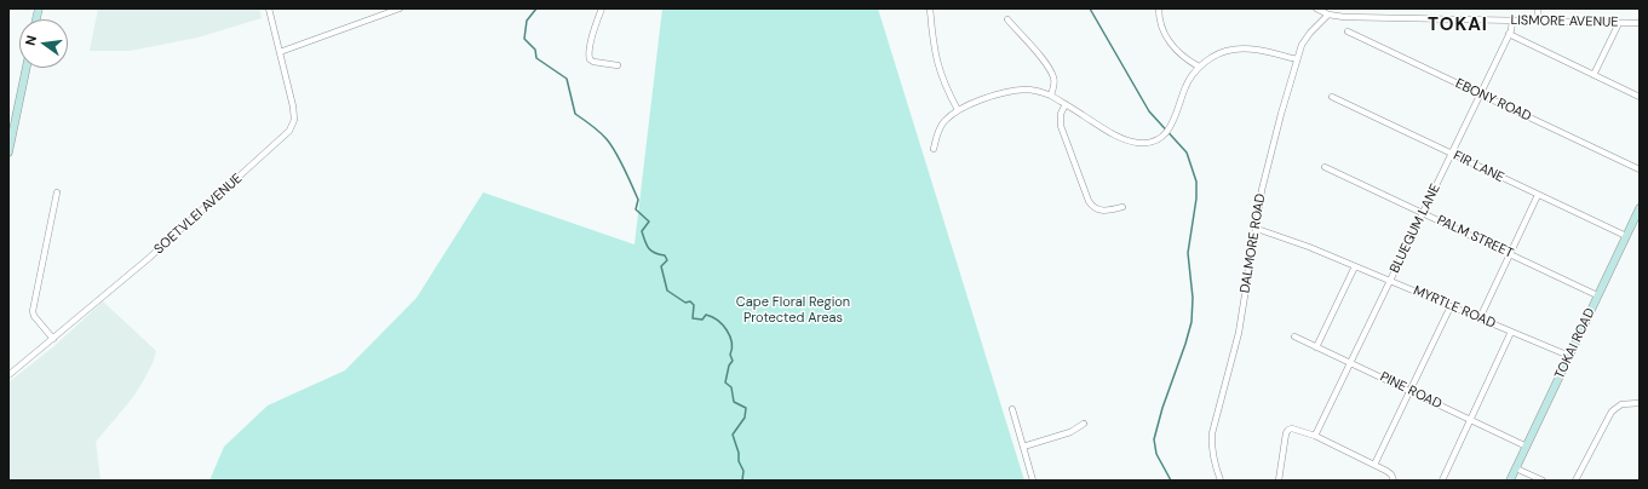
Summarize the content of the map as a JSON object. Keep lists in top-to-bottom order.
{
  "streets": {
    "main road": ["TOKAI ROAD"],
    "street": [
      "LISMORE AVENUE",
      "EBONY ROAD",
      "FIR LANE",
      "SOETVLEI AVENUE",
      "BLUEGUM LANE",
      "PALM STREET",
      "DALMORE ROAD",
      "MYRTLE ROAD",
      "PINE ROAD"
    ]
  },
  "crossings": [
    ["LISMORE AVENUE", "BLUEGUM LANE"],
    ["LISMORE AVENUE", "DALMORE ROAD"],
    ["EBONY ROAD", "BLUEGUM LANE"],
    ["FIR LANE", "BLUEGUM LANE"],
    ["FIR LANE", "TOKAI ROAD"],
    ["BLUEGUM LANE", "PALM STREET"],
    ["BLUEGUM LANE", "MYRTLE ROAD"],
    ["BLUEGUM LANE", "PINE ROAD"],
    ["PALM STREET", "TOKAI ROAD"],
    ["DALMORE ROAD", "MYRTLE ROAD"],
    ["MYRTLE ROAD", "TOKAI ROAD"],
    ["TOKAI ROAD", "PINE ROAD"]
  ],
  "districts": ["TOKAI"],
  "parks": ["Cape Floral Region Protected Areas"],
  "north": "left"
}
